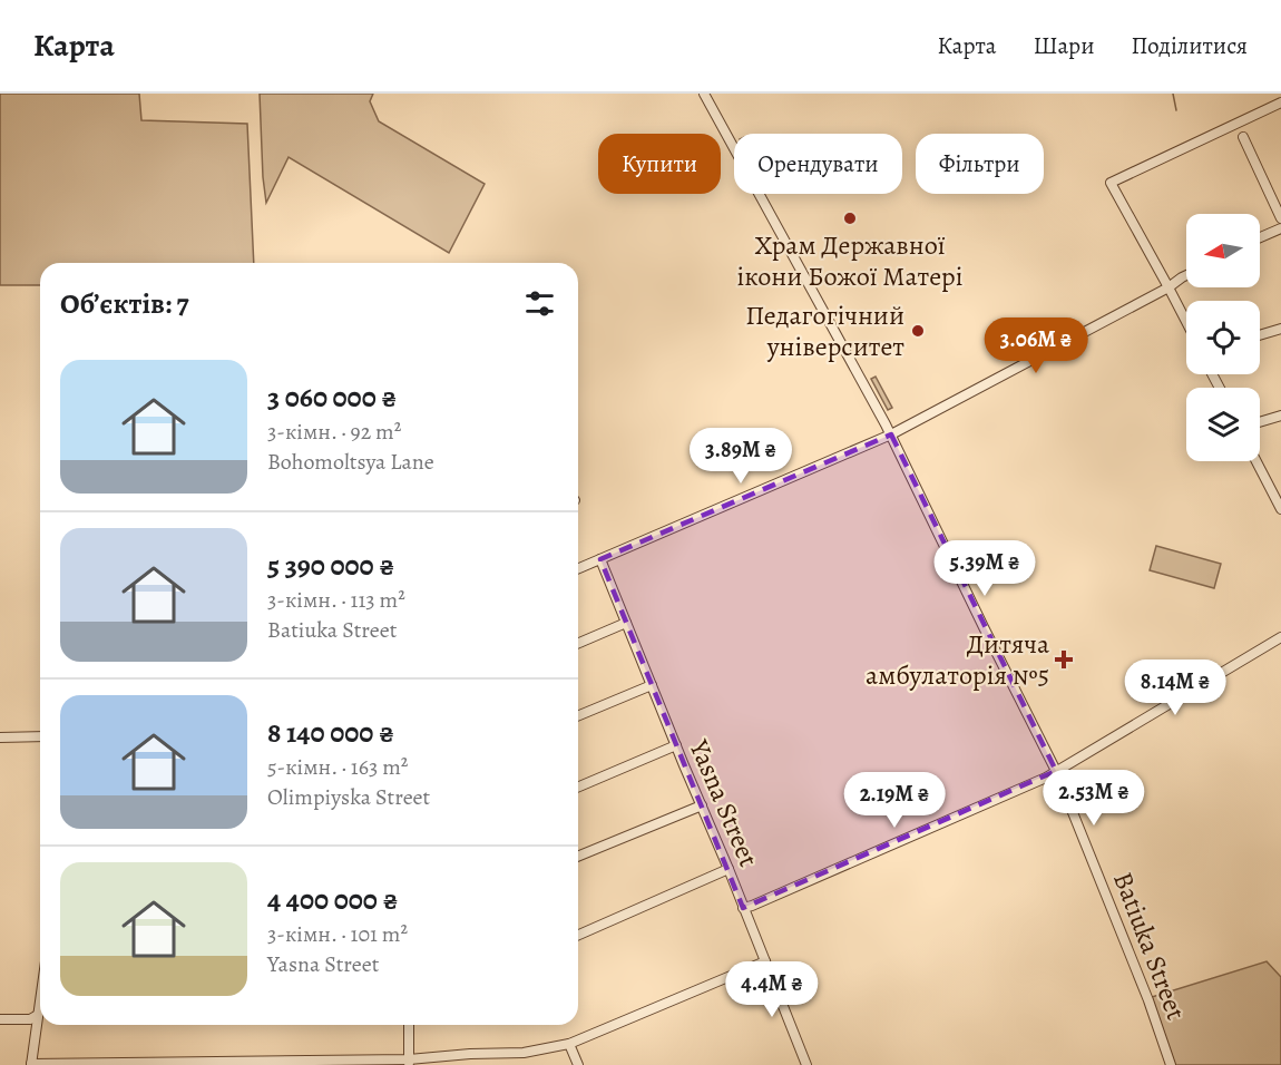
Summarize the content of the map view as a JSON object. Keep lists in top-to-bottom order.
{
  "streets": {
    "street": ["Yasna Street", "Batiuka Street"]
  },
  "places": {
    "other": ["Храм Державної ікони Божої Матері", "Педагогічний університет"],
    "health": ["Дитяча амбулаторія №5"]
  },
  "north": "left",
  "page": {
    "header": "Карта",
    "nav": ["Карта", "Шари", "Поділитися"],
    "chip": ["Купити", "Орендувати", "Фільтри"],
    "heading": "Об’єктів: 7",
    "price": [
      "3.06M ₴",
      "3.89M ₴",
      "5.39M ₴",
      "8.14M ₴",
      "2.53M ₴",
      "2.19M ₴",
      "4.4M ₴"
    ],
    "list": [
      {
        "name": "3 060 000 ₴",
        "note": "3-кімн. · 92 m² · Bohomoltsya Lane"
      },
      {
        "name": "5 390 000 ₴",
        "note": "3-кімн. · 113 m² · Batiuka Street"
      },
      {
        "name": "8 140 000 ₴",
        "note": "5-кімн. · 163 m² · Olimpiyska Street"
      },
      {
        "name": "4 400 000 ₴",
        "note": "3-кімн. · 101 m² · Yasna Street"
      }
    ]
  }
}
